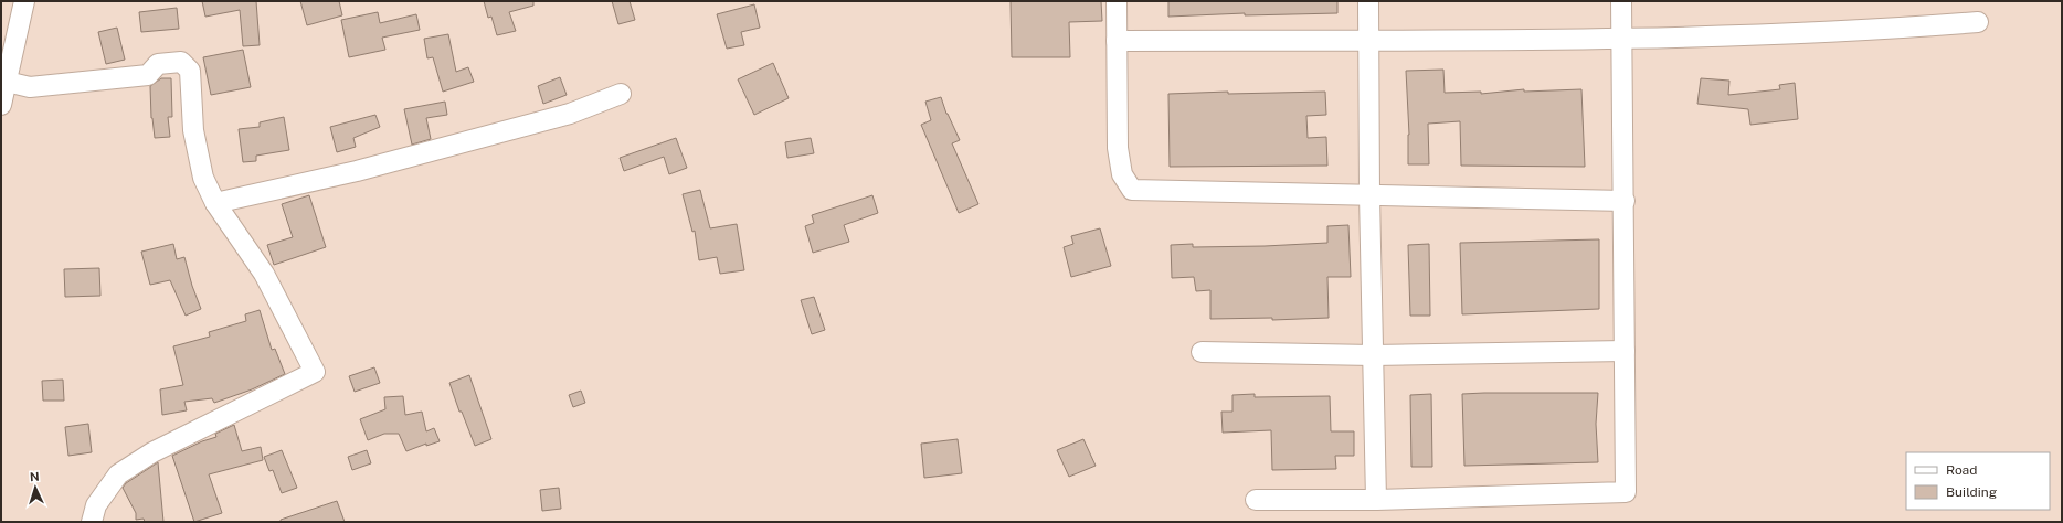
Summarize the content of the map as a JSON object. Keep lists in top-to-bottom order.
{
  "legend": ["Road", "Building"],
  "north": "top"
}
